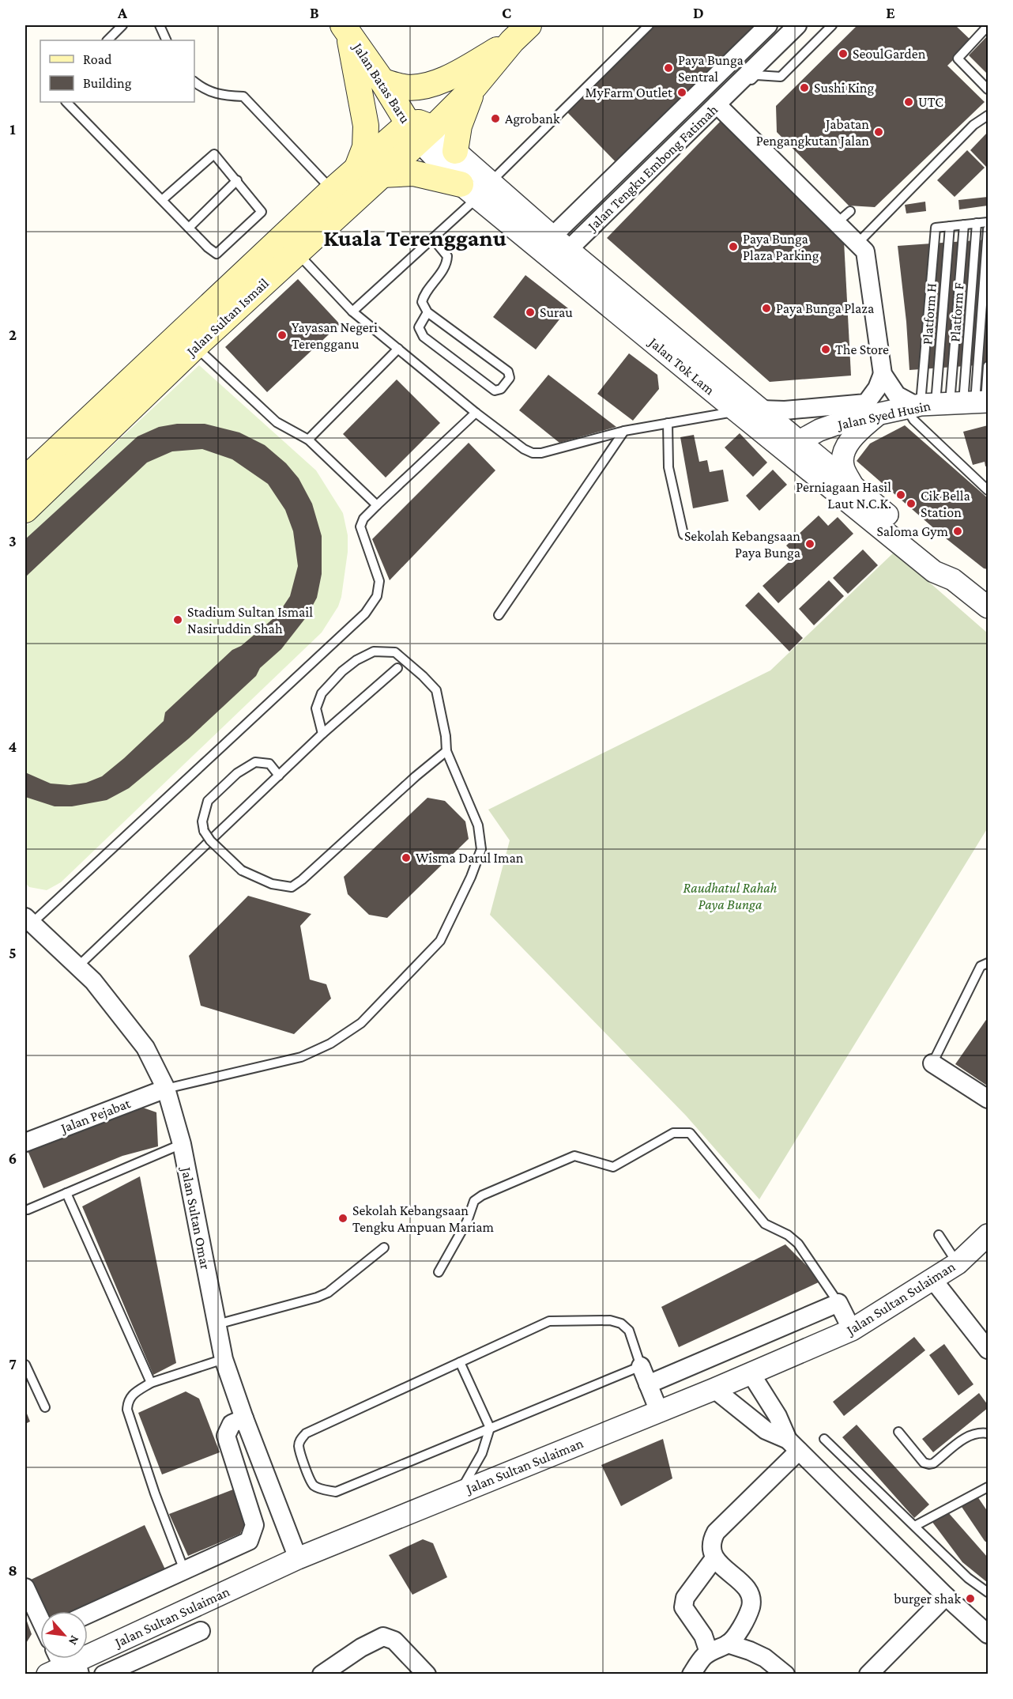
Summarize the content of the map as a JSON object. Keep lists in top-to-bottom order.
{
  "streets": {
    "main road": ["Jalan Batas Baru", "Jalan Sultan Ismail"],
    "street": [
      "Jalan Tengku Embong Fatimah",
      "Jalan Tok Lam",
      "Jalan Syed Husin",
      "Jalan Pejabat",
      "Jalan Sultan Omar",
      "Jalan Sultan Sulaiman"
    ],
    "lane": ["Platform F", "Platform H"]
  },
  "crossings": [
    ["Jalan Batas Baru", "Jalan Sultan Ismail"],
    ["Jalan Batas Baru", "Jalan Tok Lam"],
    ["Jalan Tengku Embong Fatimah", "Jalan Tok Lam"],
    ["Platform F", "Platform H"],
    ["Platform F", "Jalan Syed Husin"],
    ["Platform H", "Jalan Syed Husin"],
    ["Jalan Sultan Ismail", "Jalan Tok Lam"],
    ["Jalan Tok Lam", "Jalan Syed Husin"],
    ["Jalan Pejabat", "Jalan Sultan Omar"],
    ["Jalan Sultan Omar", "Jalan Sultan Sulaiman"]
  ],
  "districts": ["Kuala Terengganu"],
  "parks": ["Raudhatul Rahah Paya Bunga"],
  "places": [
    "SeoulGarden",
    "Paya Bunga Sentral",
    "Sushi King",
    "MyFarm Outlet",
    "UTC",
    "Agrobank",
    "Jabatan Pengangkutan Jalan",
    "Paya Bunga Plaza Parking",
    "Paya Bunga Plaza",
    "Surau",
    "Yayasan Negeri Terengganu",
    "The Store",
    "Perniagaan Hasil Laut N.C.K.",
    "Cik Bella Station",
    "Saloma Gym",
    "Sekolah Kebangsaan Paya Bunga",
    "Stadium Sultan Ismail Nasiruddin Shah",
    "Wisma Darul Iman",
    "Sekolah Kebangsaan Tengku Ampuan Mariam",
    "burger shak"
  ],
  "legend": ["Road", "Building"],
  "north": "bottom right",
  "grid": {
    "columns": [
      "A",
      "B",
      "C",
      "D",
      "E"
    ],
    "rows": [
      "1",
      "2",
      "3",
      "4",
      "5",
      "6",
      "7",
      "8"
    ]
  }
}
